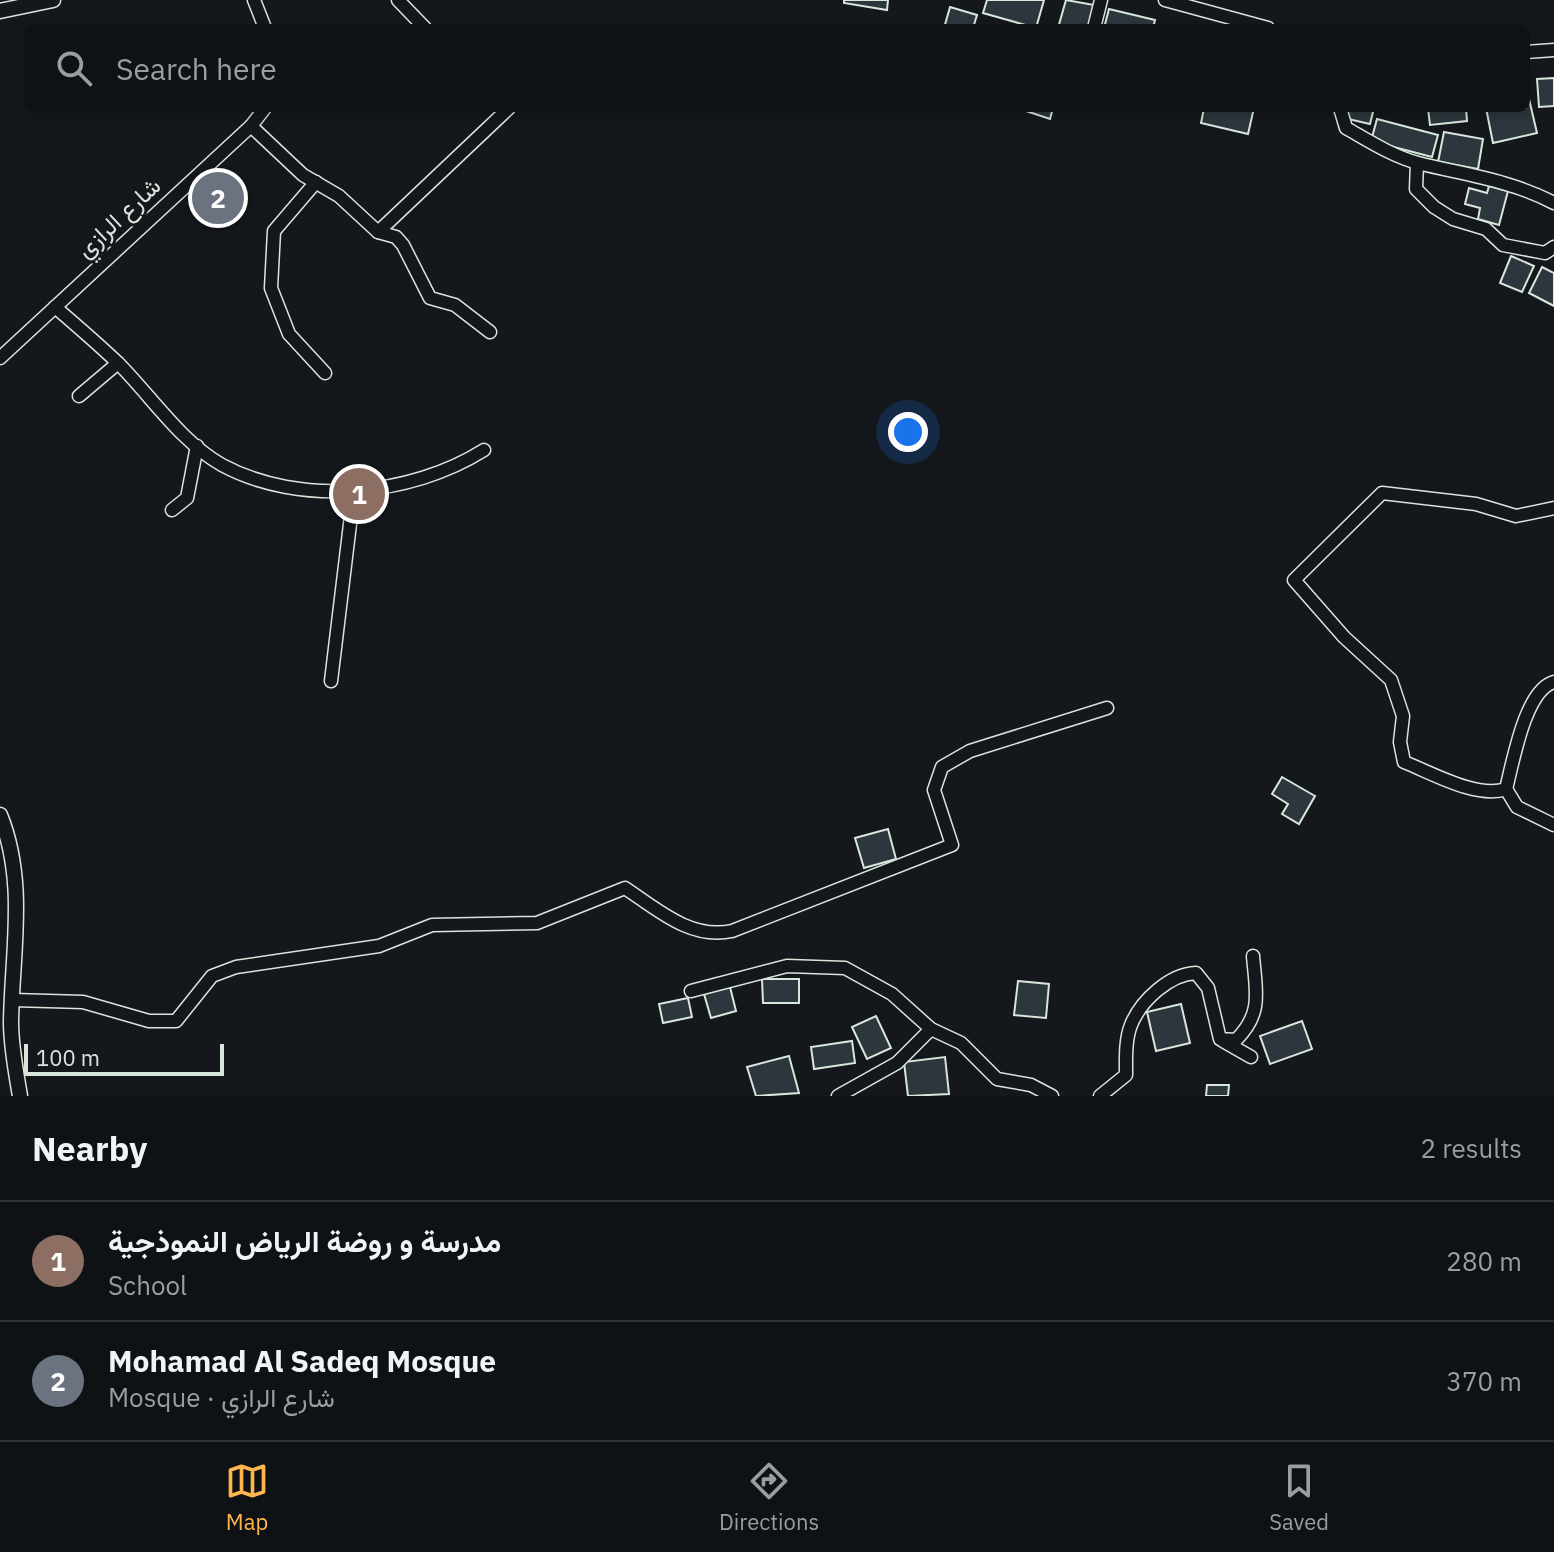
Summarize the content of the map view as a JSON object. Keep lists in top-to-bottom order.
{
  "streets": {
    "street": ["شارع الرازي"]
  },
  "scale_bar": "100 m",
  "page": {
    "search": "Search here",
    "pins": ["2", "1"],
    "scale": "100 m",
    "heading": ["Nearby", "2 results"],
    "list": [
      {
        "mark": "1",
        "name": "مدرسة و روضة الرياض النموذجية",
        "note": "School",
        "value": "280 m"
      },
      {
        "mark": "2",
        "name": "Mohamad Al Sadeq Mosque",
        "note": "Mosque · شارع الرازي",
        "value": "370 m"
      }
    ],
    "nav": ["Map", "Directions", "Saved"]
  }
}
